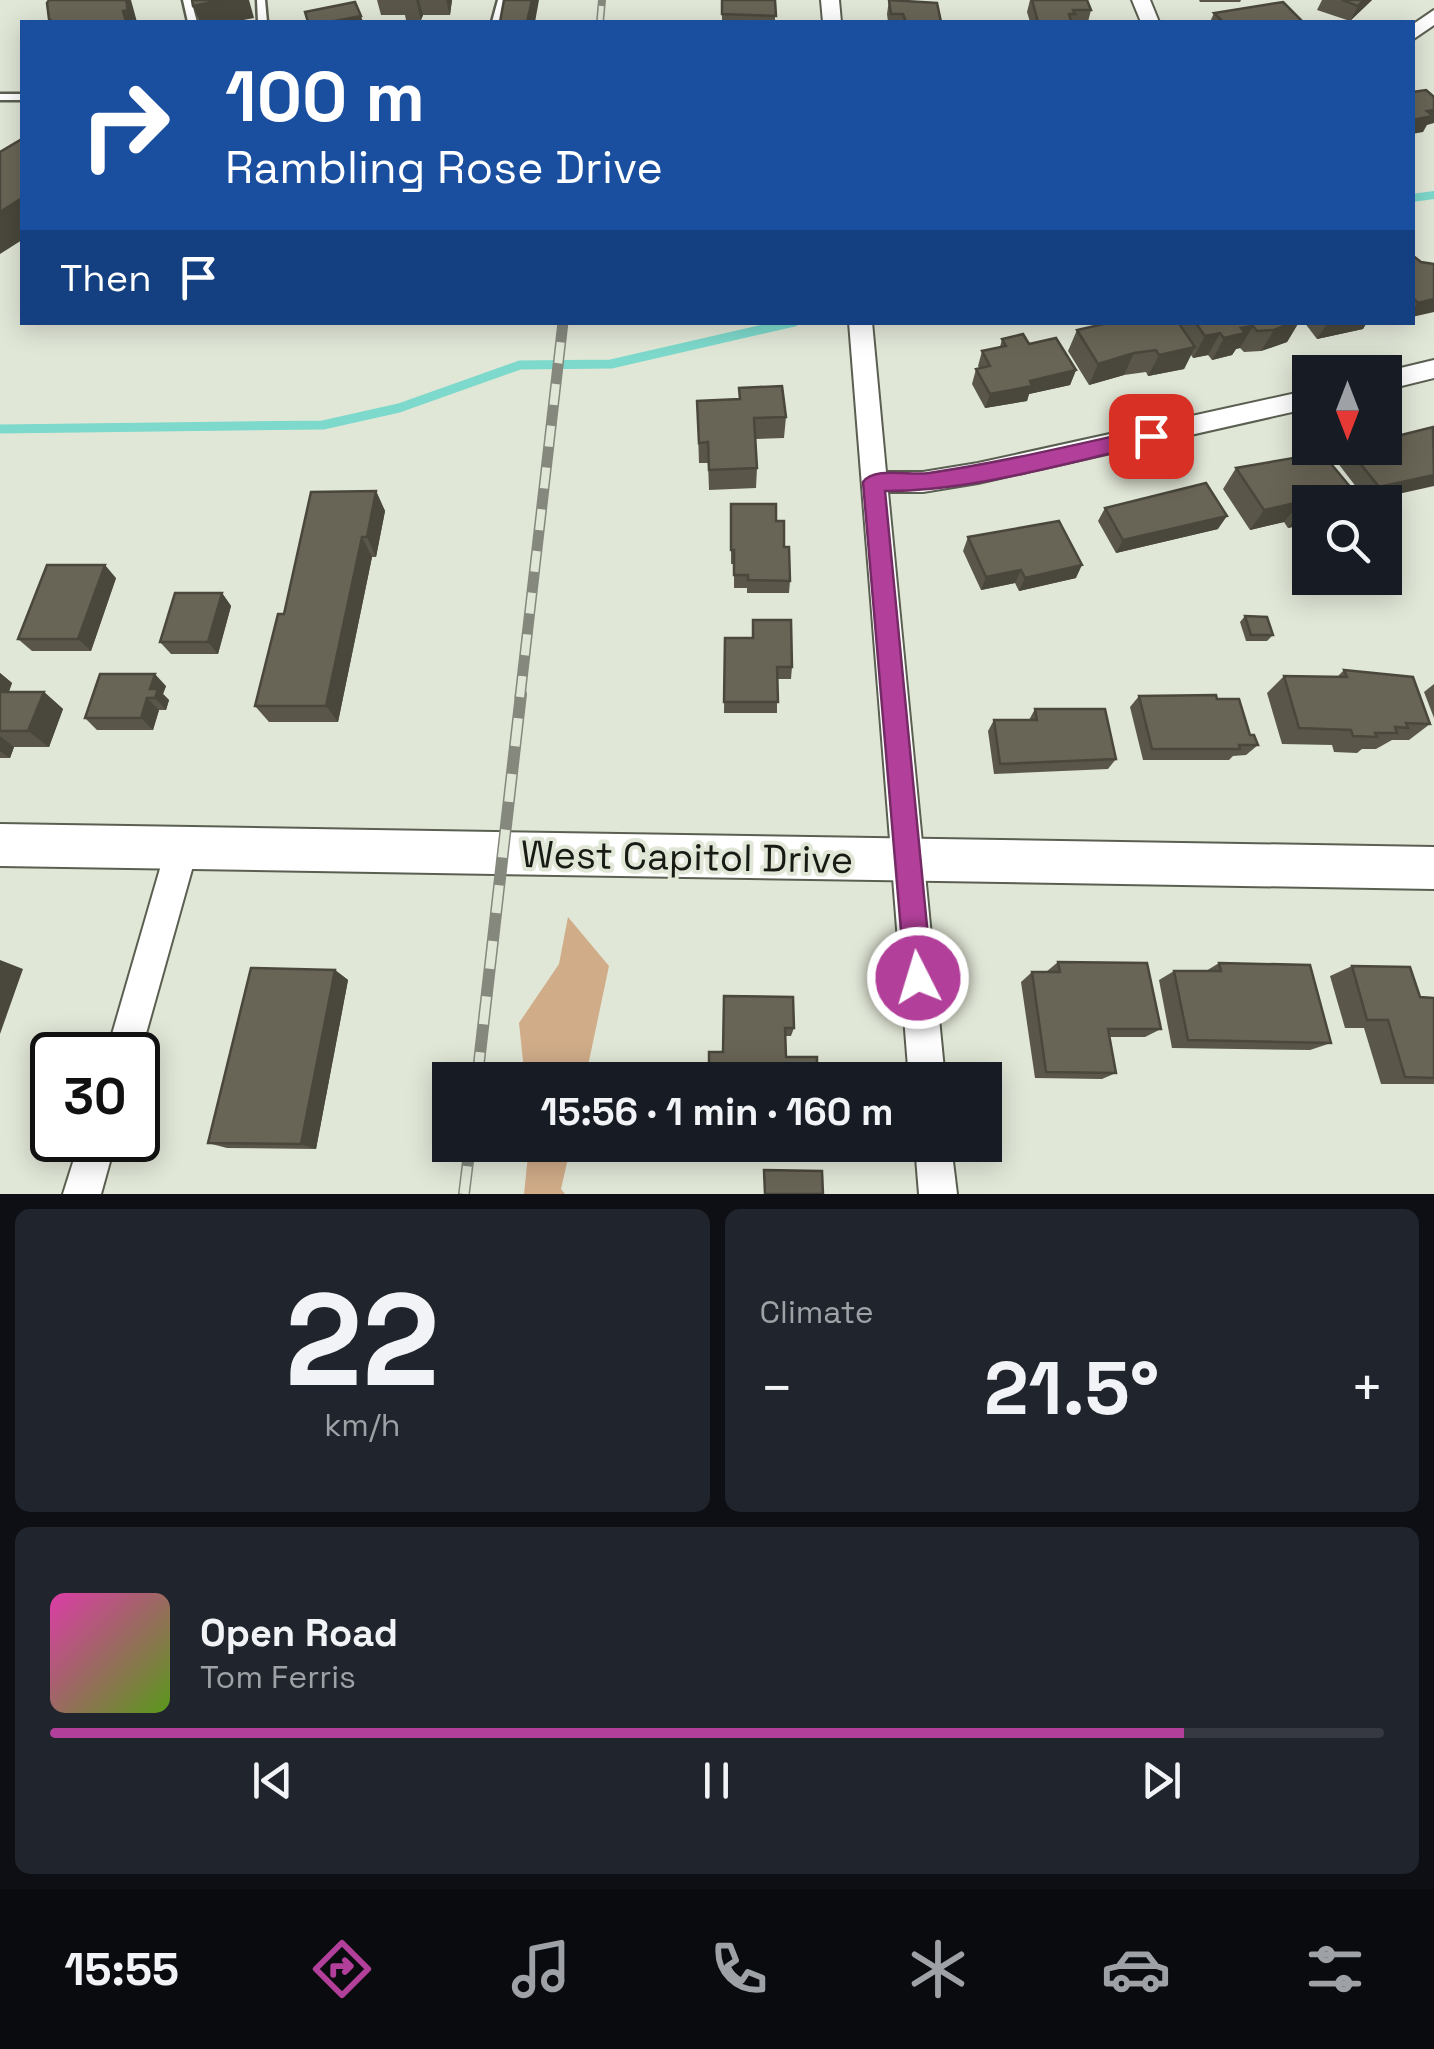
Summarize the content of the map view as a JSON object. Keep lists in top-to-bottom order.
{
  "streets": {
    "street": ["West Capitol Drive"]
  },
  "north": "bottom",
  "page": {
    "turn": ["100 m", "Rambling Rose Drive"],
    "then": "Then",
    "limit": "30",
    "trip": "15:56 · 1 min · 160 m",
    "tile": [
      ["22", "km/h"],
      "Climate"
    ],
    "heat": ["−", "21.5°", "+"],
    "song": ["Open Road", "Tom Ferris"],
    "tabs": "15:55"
  }
}
